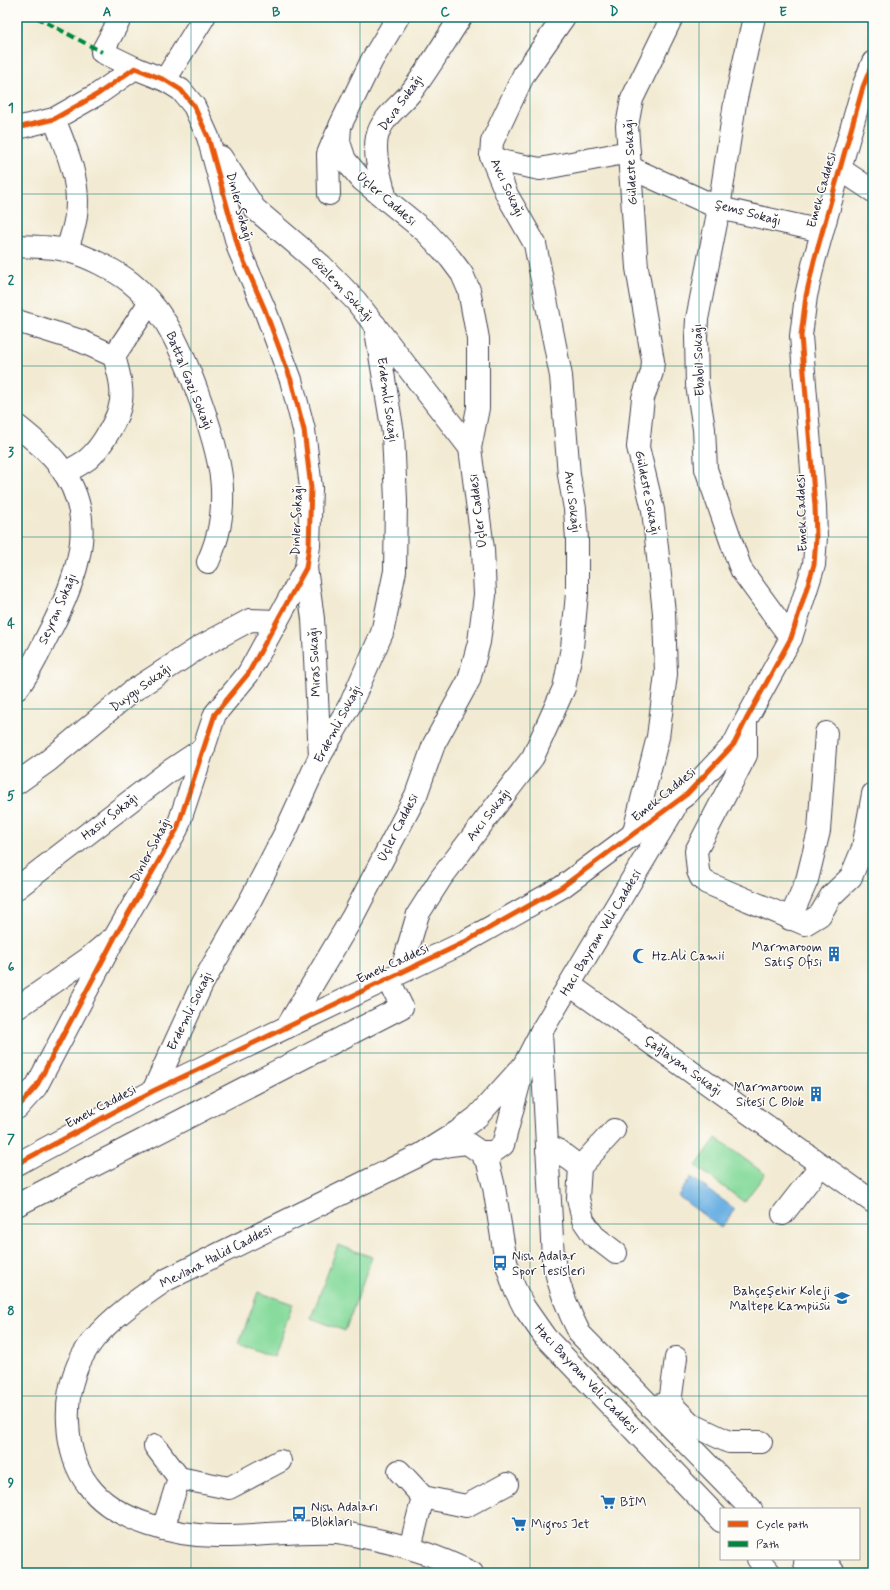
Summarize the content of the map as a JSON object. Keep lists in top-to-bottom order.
{
  "streets": {
    "street": [
      "Deva Sokağı",
      "Güldeste Sokağı",
      "Avcı Sokağı",
      "Emek Caddesi",
      "Üçler Caddesi",
      "Dinler Sokağı",
      "Şems Sokağı",
      "Gözlem Sokağı",
      "Ebabil Sokağı",
      "Battal Gazi Sokağı",
      "Erdemli Sokağı",
      "Seyran Sokağı",
      "Miras Sokağı",
      "Duygu Sokağı",
      "Hasır Sokağı",
      "Hacı Bayram Veli Caddesi",
      "Çağlayan Sokağı",
      "Mevlana Halid Caddesi"
    ]
  },
  "crossings": [
    ["Deva Sokağı", "Üçler Caddesi"],
    ["Güldeste Sokağı", "Emek Caddesi"],
    ["Güldeste Sokağı", "Şems Sokağı"],
    ["Avcı Sokağı", "Emek Caddesi"],
    ["Emek Caddesi", "Üçler Caddesi"],
    ["Emek Caddesi", "Şems Sokağı"],
    ["Emek Caddesi", "Ebabil Sokağı"],
    ["Emek Caddesi", "Erdemli Sokağı"],
    ["Emek Caddesi", "Hacı Bayram Veli Caddesi"],
    ["Üçler Caddesi", "Gözlem Sokağı"],
    ["Dinler Sokağı", "Gözlem Sokağı"],
    ["Dinler Sokağı", "Miras Sokağı"],
    ["Dinler Sokağı", "Duygu Sokağı"],
    ["Dinler Sokağı", "Hasır Sokağı"],
    ["Şems Sokağı", "Ebabil Sokağı"],
    ["Gözlem Sokağı", "Erdemli Sokağı"],
    ["Erdemli Sokağı", "Miras Sokağı"],
    ["Hacı Bayram Veli Caddesi", "Çağlayan Sokağı"],
    ["Hacı Bayram Veli Caddesi", "Mevlana Halid Caddesi"]
  ],
  "places": {
    "building": ["Marmaroom Satış Ofisi", "Marmaroom Sitesi C Blok"],
    "mosque": ["Hz.Ali Camii"],
    "bus stop": ["Nish Adalar Spor Tesisleri", "Nish Adaları Blokları"],
    "school or university": ["Bahçeşehir Koleji Maltepe Kampüsü"],
    "supermarket": ["BİM", "Migros Jet"]
  },
  "legend": ["Cycle path", "Path"],
  "grid": {
    "columns": [
      "A",
      "B",
      "C",
      "D",
      "E"
    ],
    "rows": [
      "1",
      "2",
      "3",
      "4",
      "5",
      "6",
      "7",
      "8",
      "9"
    ]
  }
}
